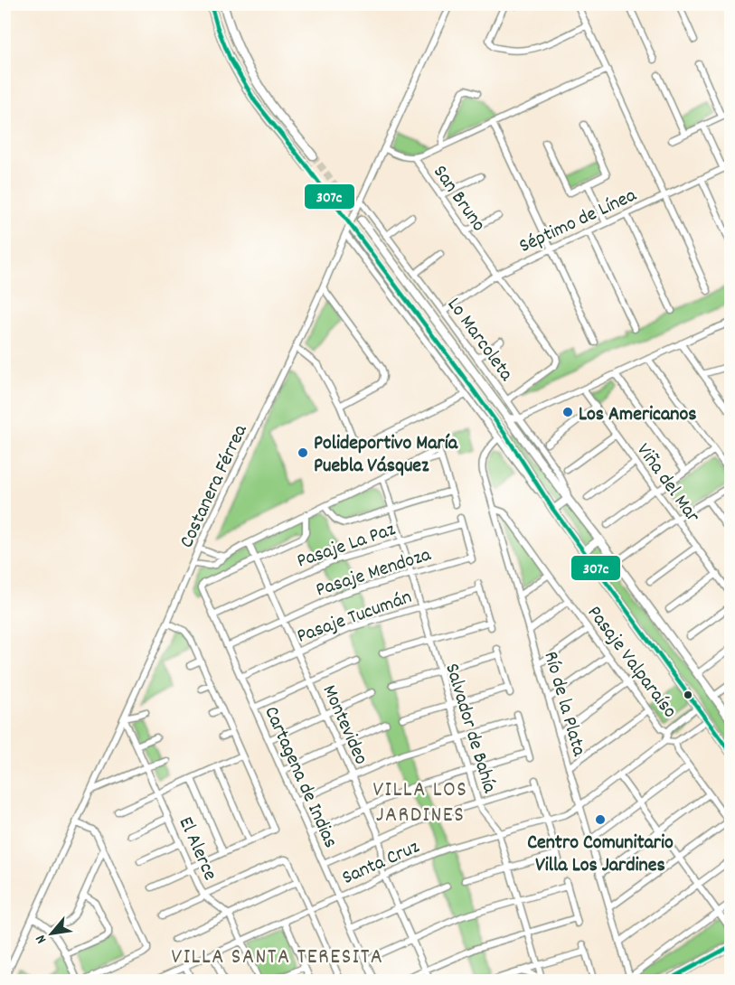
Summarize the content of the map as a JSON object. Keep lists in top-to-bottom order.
{
  "streets": {
    "main road": ["Lo Marcoleta"],
    "street": [
      "San Bruno",
      "Séptimo de Línea",
      "Viña del Mar",
      "Costanera Férrea",
      "Pasaje La Paz",
      "Pasaje Mendoza",
      "Pasaje Tucumán",
      "Pasaje Valparaíso",
      "Río de la Plata",
      "Montevideo",
      "Salvador de Bahía",
      "Cartagena de Indias",
      "El Alerce",
      "Santa Cruz"
    ]
  },
  "crossings": [
    ["San Bruno", "Séptimo de Línea"],
    ["San Bruno", "Lo Marcoleta"],
    ["Séptimo de Línea", "Lo Marcoleta"],
    ["Lo Marcoleta", "Costanera Férrea"],
    ["Lo Marcoleta", "Río de la Plata"],
    ["Costanera Férrea", "El Alerce"],
    ["Pasaje La Paz", "Pasaje Mendoza"],
    ["Pasaje La Paz", "Montevideo"],
    ["Pasaje La Paz", "Salvador de Bahía"],
    ["Pasaje La Paz", "Cartagena de Indias"],
    ["Pasaje Mendoza", "Montevideo"],
    ["Pasaje Mendoza", "Salvador de Bahía"],
    ["Pasaje Mendoza", "Cartagena de Indias"],
    ["Pasaje Tucumán", "Montevideo"],
    ["Pasaje Tucumán", "Salvador de Bahía"],
    ["Pasaje Tucumán", "Cartagena de Indias"],
    ["Pasaje Valparaíso", "Río de la Plata"],
    ["Río de la Plata", "Santa Cruz"],
    ["Montevideo", "Cartagena de Indias"],
    ["Montevideo", "Santa Cruz"],
    ["Salvador de Bahía", "Santa Cruz"],
    ["Cartagena de Indias", "Santa Cruz"],
    ["El Alerce", "Santa Cruz"]
  ],
  "districts": ["VILLA LOS JARDINES", "VILLA SANTA TERESITA"],
  "places": ["Los Americanos", "Polideportivo María Puebla Vásquez", "Centro Comunitario Villa Los Jardines"],
  "lines": ["transit line 307c"],
  "north": "bottom left"
}
